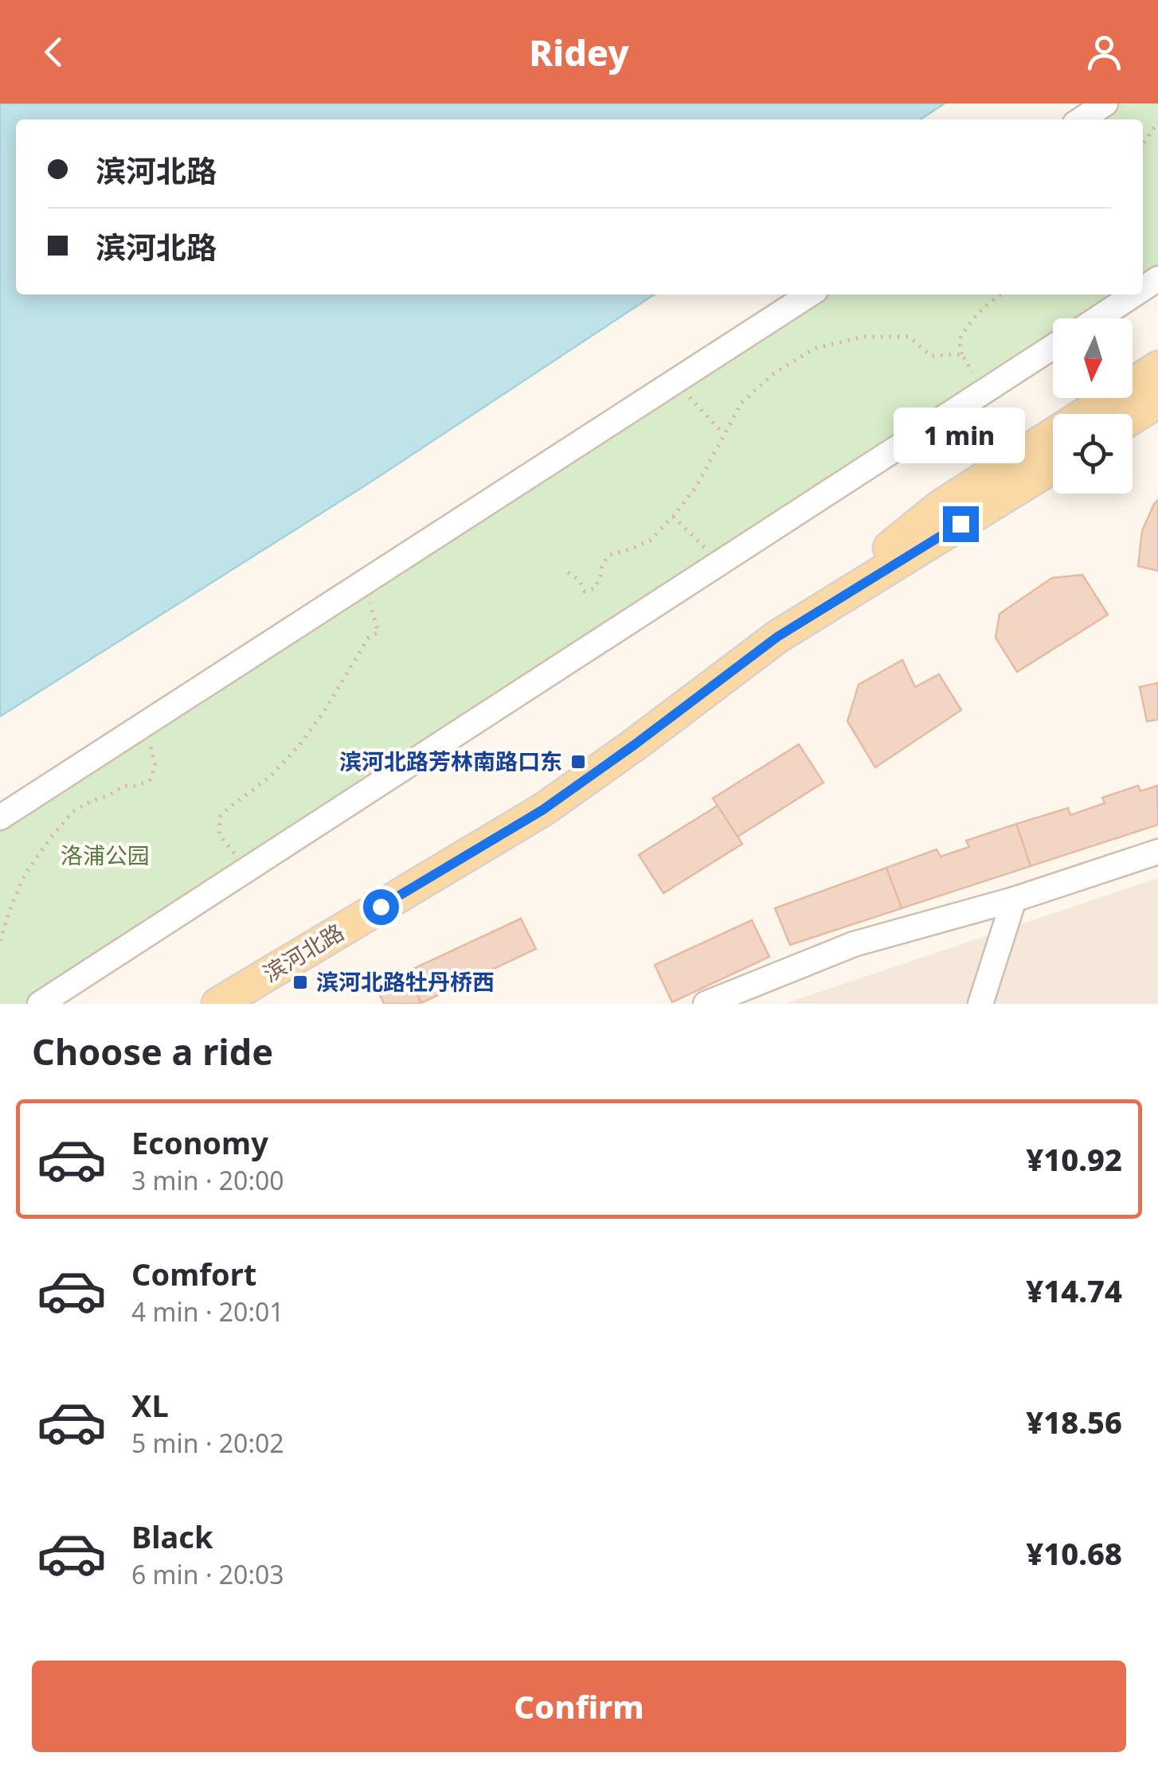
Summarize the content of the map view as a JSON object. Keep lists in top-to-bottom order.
{
  "streets": {
    "main road": ["滨河北路"]
  },
  "parks": ["洛浦公园"],
  "places": {
    "transit": ["滨河北路芳林南路口东", "滨河北路牡丹桥西"]
  },
  "north": "bottom",
  "page": {
    "header": "Ridey",
    "banner": ["滨河北路", "滨河北路"],
    "bubble": "1 min",
    "heading": "Choose a ride",
    "list": [
      {
        "name": "Economy",
        "note": "3 min · 20:00",
        "value": "¥10.92"
      },
      {
        "name": "Comfort",
        "note": "4 min · 20:01",
        "value": "¥14.74"
      },
      {
        "name": "XL",
        "note": "5 min · 20:02",
        "value": "¥18.56"
      },
      {
        "name": "Black",
        "note": "6 min · 20:03",
        "value": "¥10.68"
      }
    ],
    "buttons": "Confirm"
  }
}
